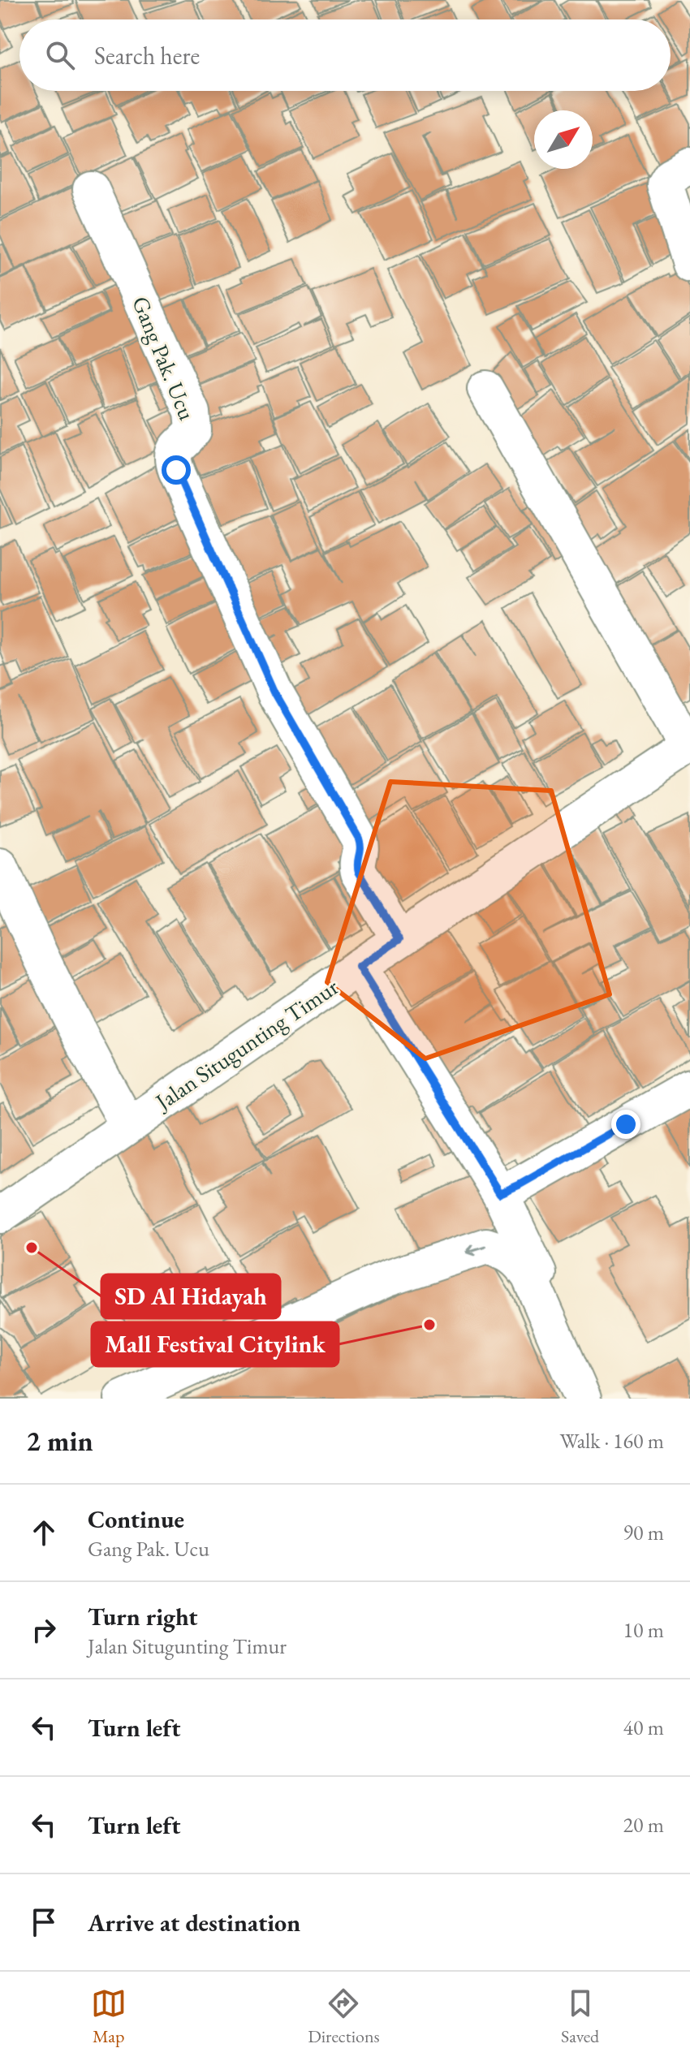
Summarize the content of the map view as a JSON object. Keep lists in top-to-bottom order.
{
  "streets": {
    "street": ["Gang Pak. Ucu", "Jalan Situgunting Timur"]
  },
  "crossings": [
    ["Gang Pak. Ucu", "Jalan Situgunting Timur"]
  ],
  "places": ["SD Al Hidayah", "Mall Festival Citylink"],
  "north": "top right",
  "page": {
    "search": "Search here",
    "heading": ["2 min", "Walk · 160 m"],
    "list": [
      ["Continue", "Gang Pak. Ucu", "90 m"],
      ["Turn right", "Jalan Situgunting Timur", "10 m"],
      ["Turn left", "40 m"],
      ["Turn left", "20 m"],
      "Arrive at destination"
    ],
    "nav": ["Map", "Directions", "Saved"]
  }
}
